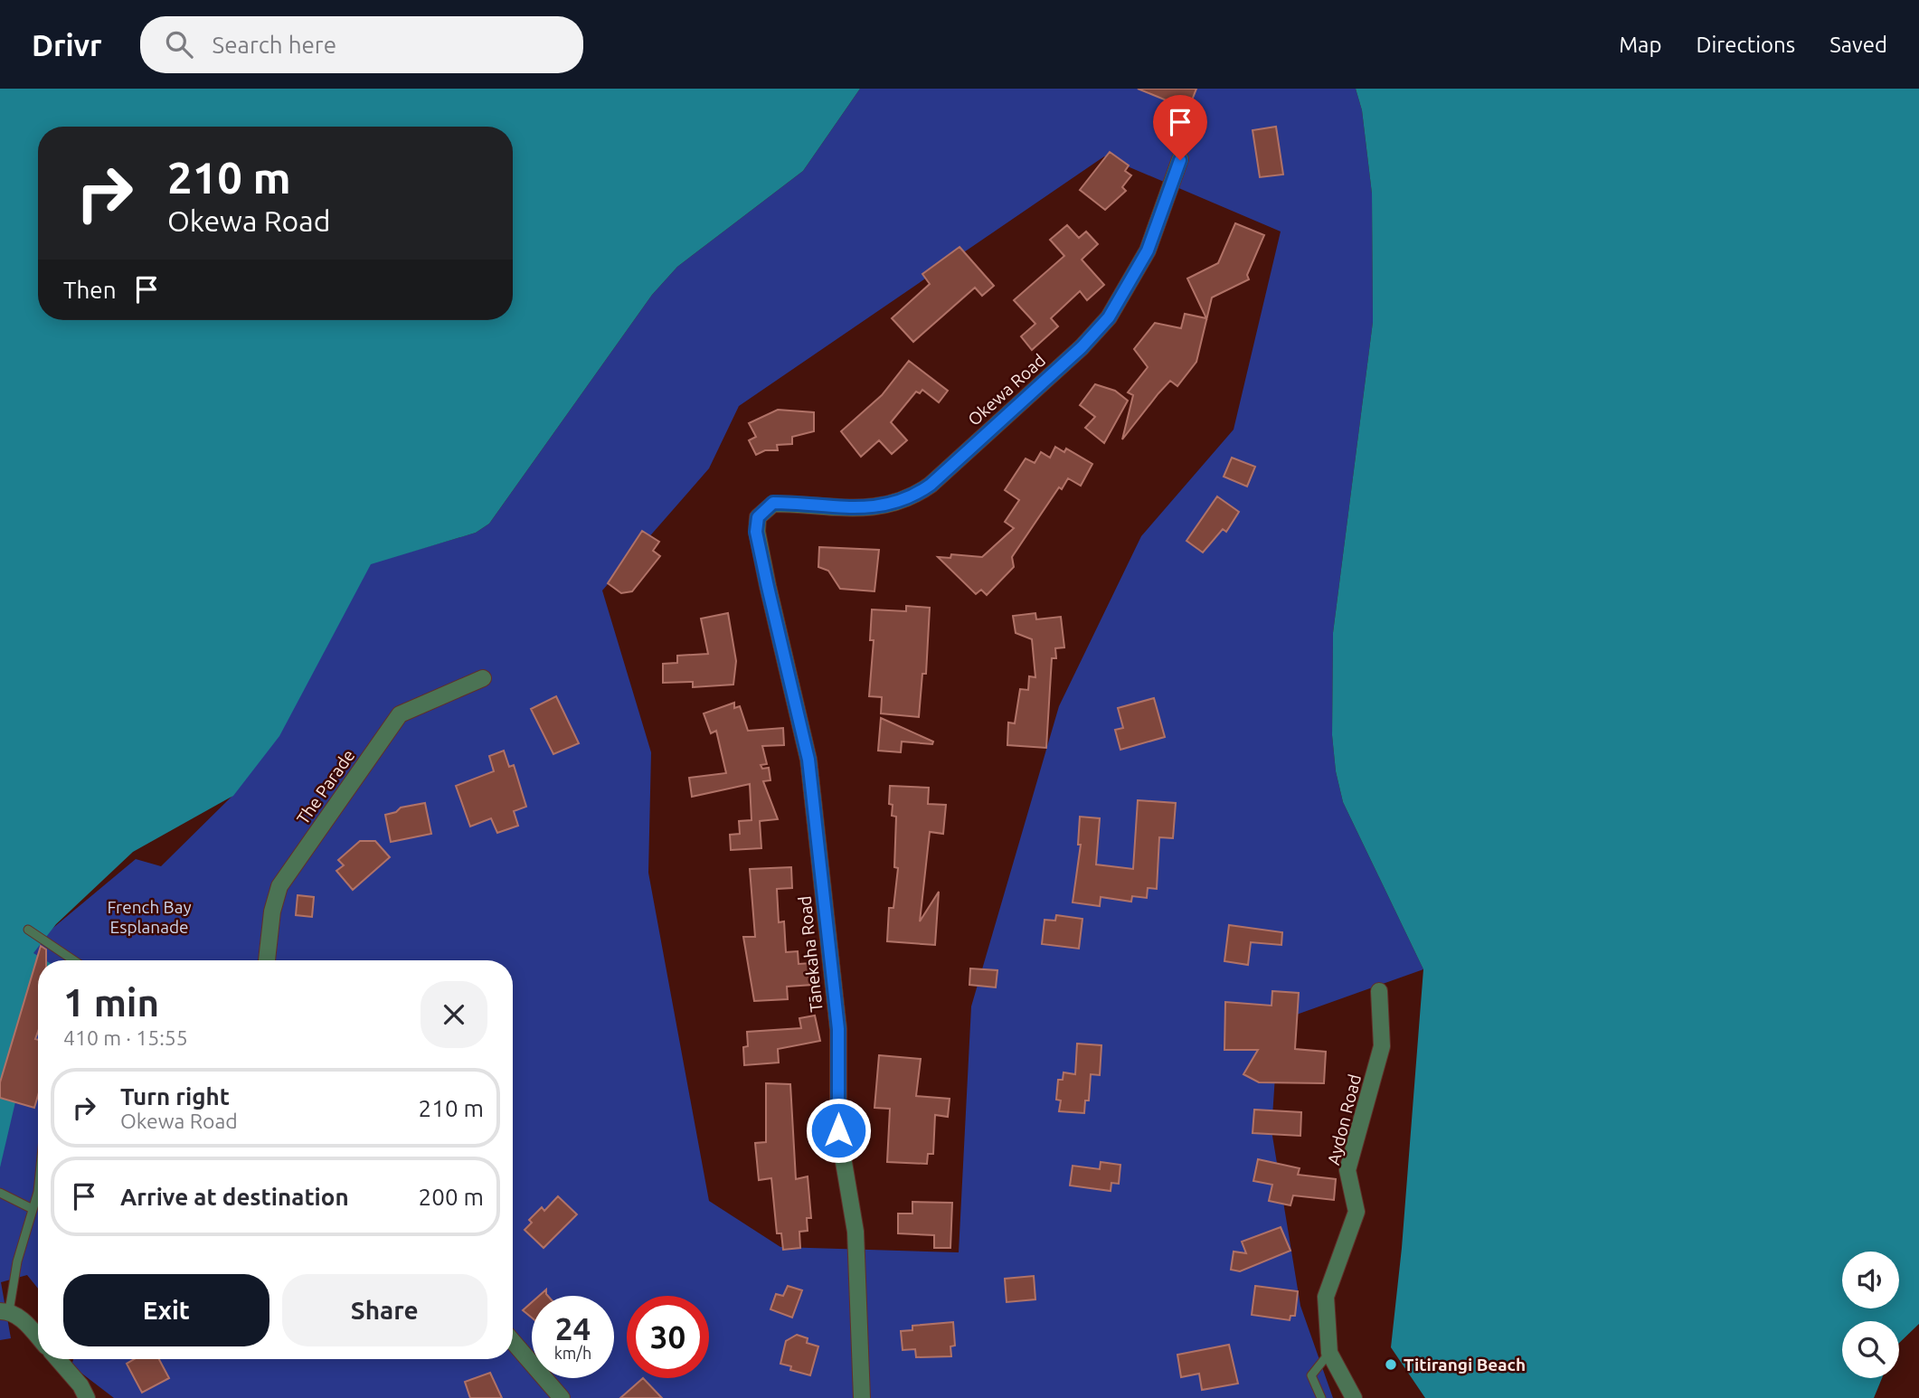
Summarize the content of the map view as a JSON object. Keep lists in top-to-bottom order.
{
  "streets": {
    "street": [
      "Okewa Road",
      "The Parade",
      "Tānekaha Road",
      "Aydon Road"
    ]
  },
  "crossings": [
    ["Okewa Road", "Tānekaha Road"]
  ],
  "parks": ["French Bay Esplanade"],
  "places": ["Titirangi Beach"],
  "page": {
    "header": "Drivr",
    "search": "Search here",
    "nav": ["Map", "Directions", "Saved"],
    "turn": ["210 m", "Okewa Road"],
    "then": "Then",
    "heading": ["1 min", "410 m · 15:55"],
    "list": [
      {
        "name": "Turn right",
        "note": "Okewa Road",
        "value": "210 m"
      },
      {
        "name": "Arrive at destination",
        "value": "200 m"
      }
    ],
    "buttons": ["Exit", "Share"],
    "speed": "24 km/h",
    "limit": "30"
  }
}
